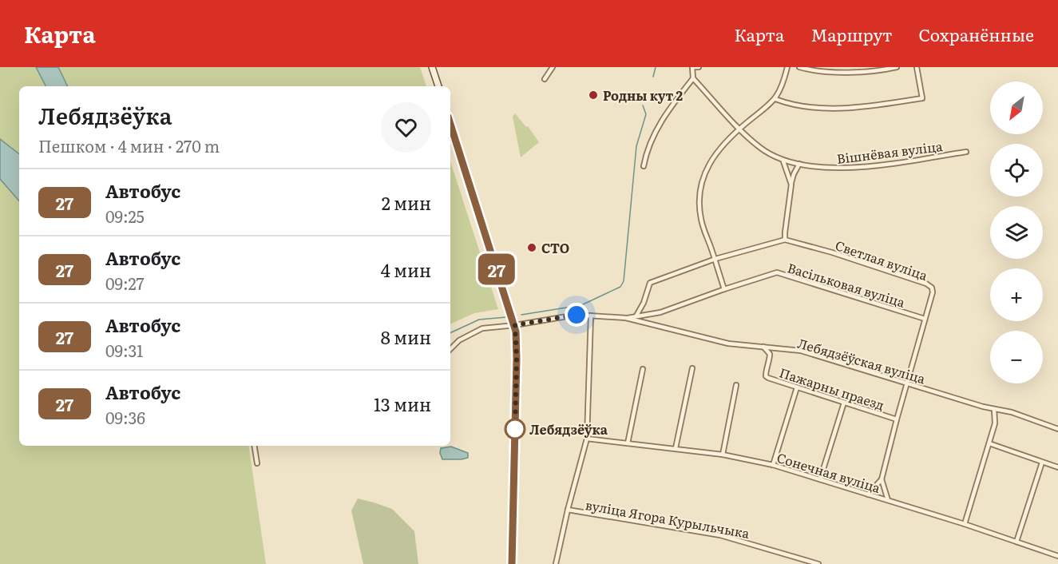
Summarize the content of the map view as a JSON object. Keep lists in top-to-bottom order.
{
  "streets": {
    "street": [
      "Вішнёвая вуліца",
      "Светлая вуліца",
      "Васільковая вуліца",
      "Лебядзёўская вуліца",
      "Пажарны праезд",
      "Сонечная вуліца",
      "вуліца Ягора Курыльчыка"
    ]
  },
  "crossings": [
    ["Светлая вуліца", "Васільковая вуліца"],
    ["Светлая вуліца", "Лебядзёўская вуліца"],
    ["Светлая вуліца", "Пажарны праезд"],
    ["Васільковая вуліца", "Лебядзёўская вуліца"],
    ["Лебядзёўская вуліца", "Пажарны праезд"]
  ],
  "places": ["Родны кут 2", "СТО", "Лебядзёўка"],
  "lines": ["bus line 27"],
  "north": "bottom left",
  "page": {
    "header": "Карта",
    "nav": ["Карта", "Маршрут", "Сохранённые"],
    "on_map": "27",
    "map_buttons": ["+", "−"],
    "heading": ["Лебядзёўка", "Пешком · 4 мин · 270 m"],
    "list": [
      {
        "mark": "27",
        "name": "Автобус",
        "note": "09:25",
        "value": "2 мин"
      },
      {
        "mark": "27",
        "name": "Автобус",
        "note": "09:27",
        "value": "4 мин"
      },
      {
        "mark": "27",
        "name": "Автобус",
        "note": "09:31",
        "value": "8 мин"
      },
      {
        "mark": "27",
        "name": "Автобус",
        "note": "09:36",
        "value": "13 мин"
      }
    ]
  }
}
